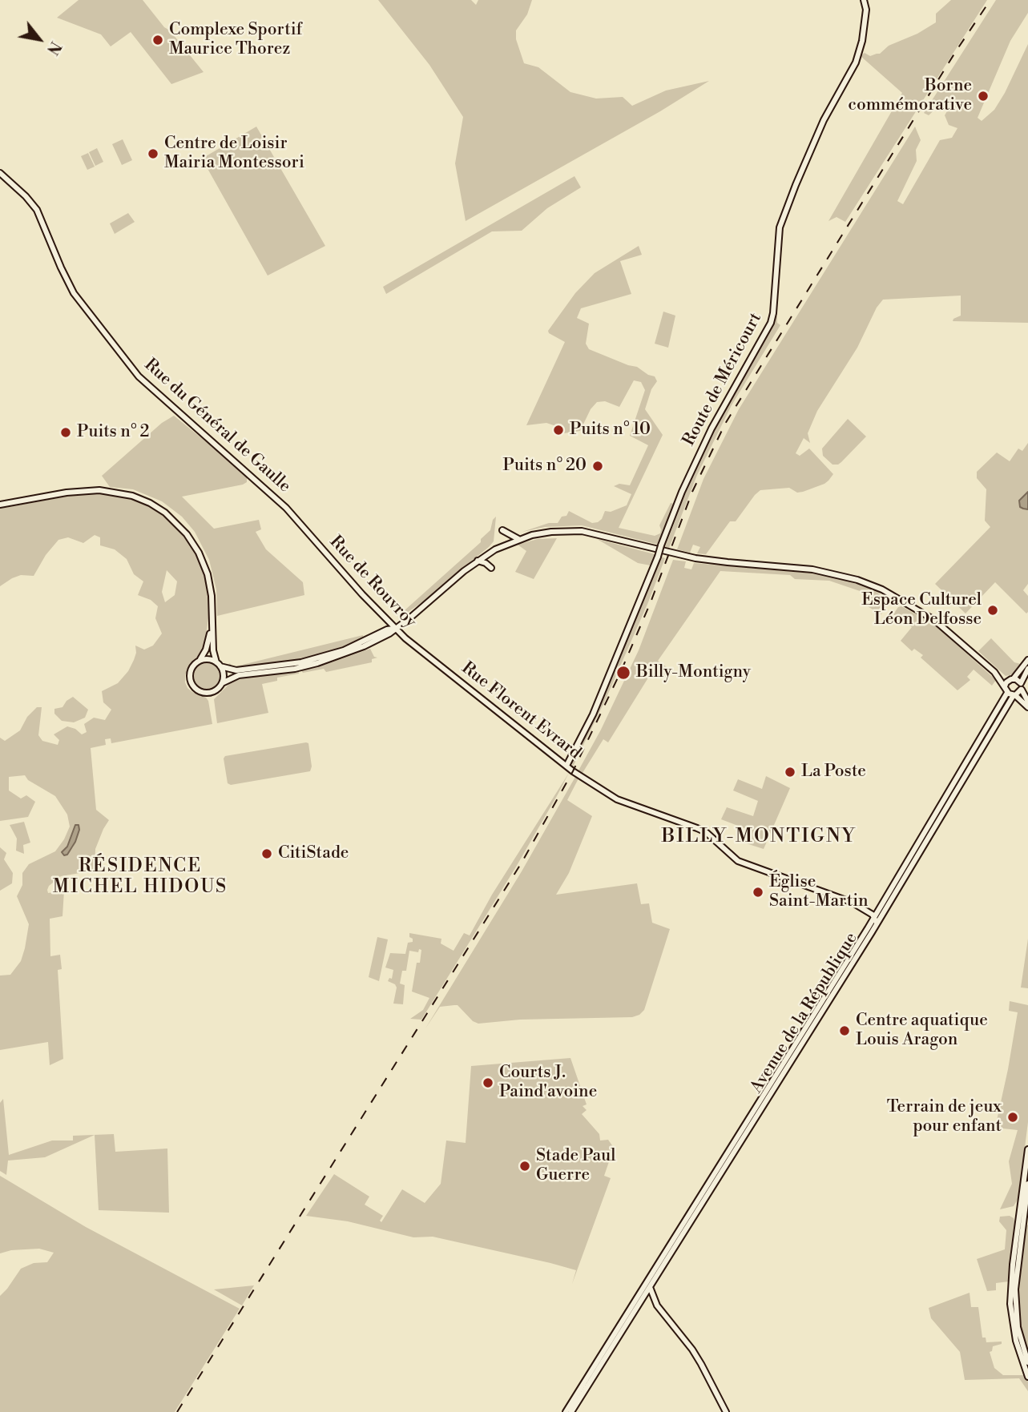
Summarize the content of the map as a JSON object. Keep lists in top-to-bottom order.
{
  "streets": {
    "main road": [
      "Route de Méricourt",
      "Rue du Général de Gaulle",
      "Rue de Rouvroy",
      "Rue Florent Evrard",
      "Avenue de la République"
    ]
  },
  "crossings": [
    ["Route de Méricourt", "Rue Florent Evrard"],
    ["Rue du Général de Gaulle", "Rue de Rouvroy"],
    ["Rue de Rouvroy", "Rue Florent Evrard"],
    ["Rue Florent Evrard", "Avenue de la République"]
  ],
  "districts": ["BILLY-MONTIGNY", "RÉSIDENCE MICHEL HIDOUS"],
  "places": [
    "Complexe Sportif Maurice Thorez",
    "Borne commémorative",
    "Centre de Loisir Mairia Montessori",
    "Puits n° 10",
    "Puits n° 2",
    "Puits n° 20",
    "Espace Culturel Léon Delfosse",
    "Billy-Montigny",
    "La Poste",
    "CitiStade",
    "Église Saint-Martin",
    "Centre aquatique Louis Aragon",
    "Courts J. Paind'avoine",
    "Terrain de jeux pour enfant",
    "Stade Paul Guerre"
  ],
  "north": "bottom right"
}
